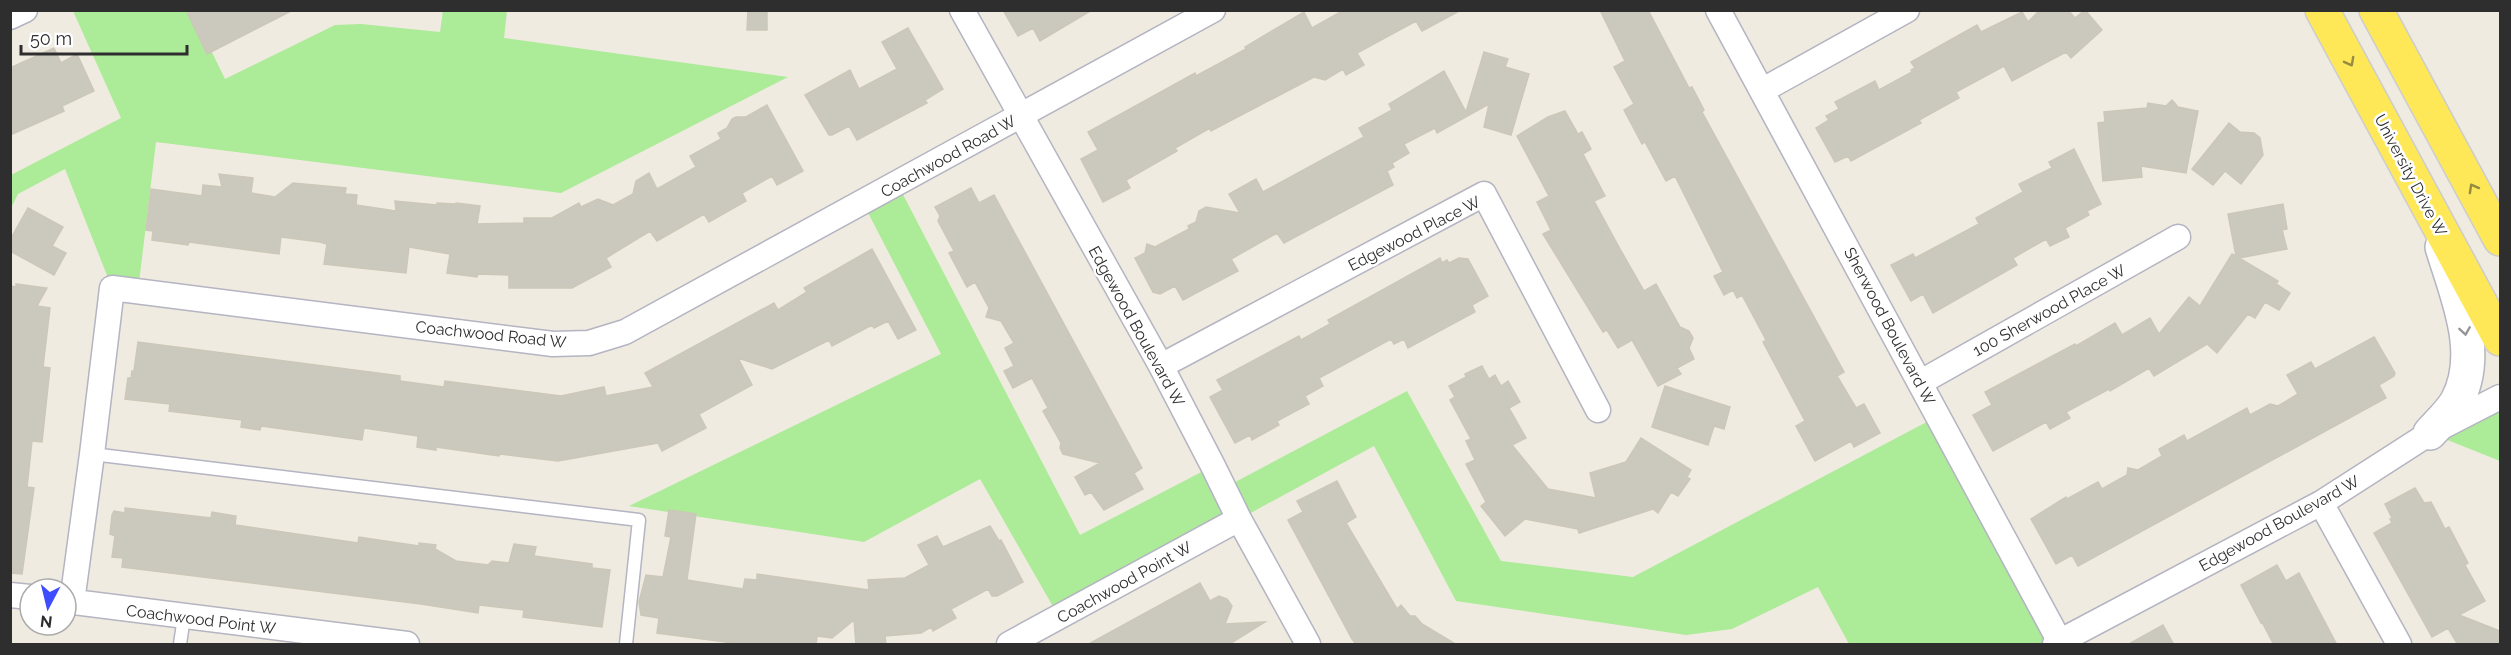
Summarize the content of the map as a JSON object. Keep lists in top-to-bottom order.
{
  "streets": {
    "main road": ["University Drive W"],
    "street": [
      "Coachwood Road W",
      "Edgewood Place W",
      "100 Sherwood Place W",
      "Edgewood Boulevard W",
      "Sherwood Boulevard W",
      "Coachwood Point W"
    ]
  },
  "crossings": [
    ["Coachwood Road W", "Edgewood Boulevard W"],
    ["Edgewood Place W", "Edgewood Boulevard W"],
    ["100 Sherwood Place W", "Sherwood Boulevard W"],
    ["Edgewood Boulevard W", "Sherwood Boulevard W"],
    ["Edgewood Boulevard W", "Coachwood Point W"]
  ],
  "scale_bar": "50 m",
  "north": "bottom"
}
